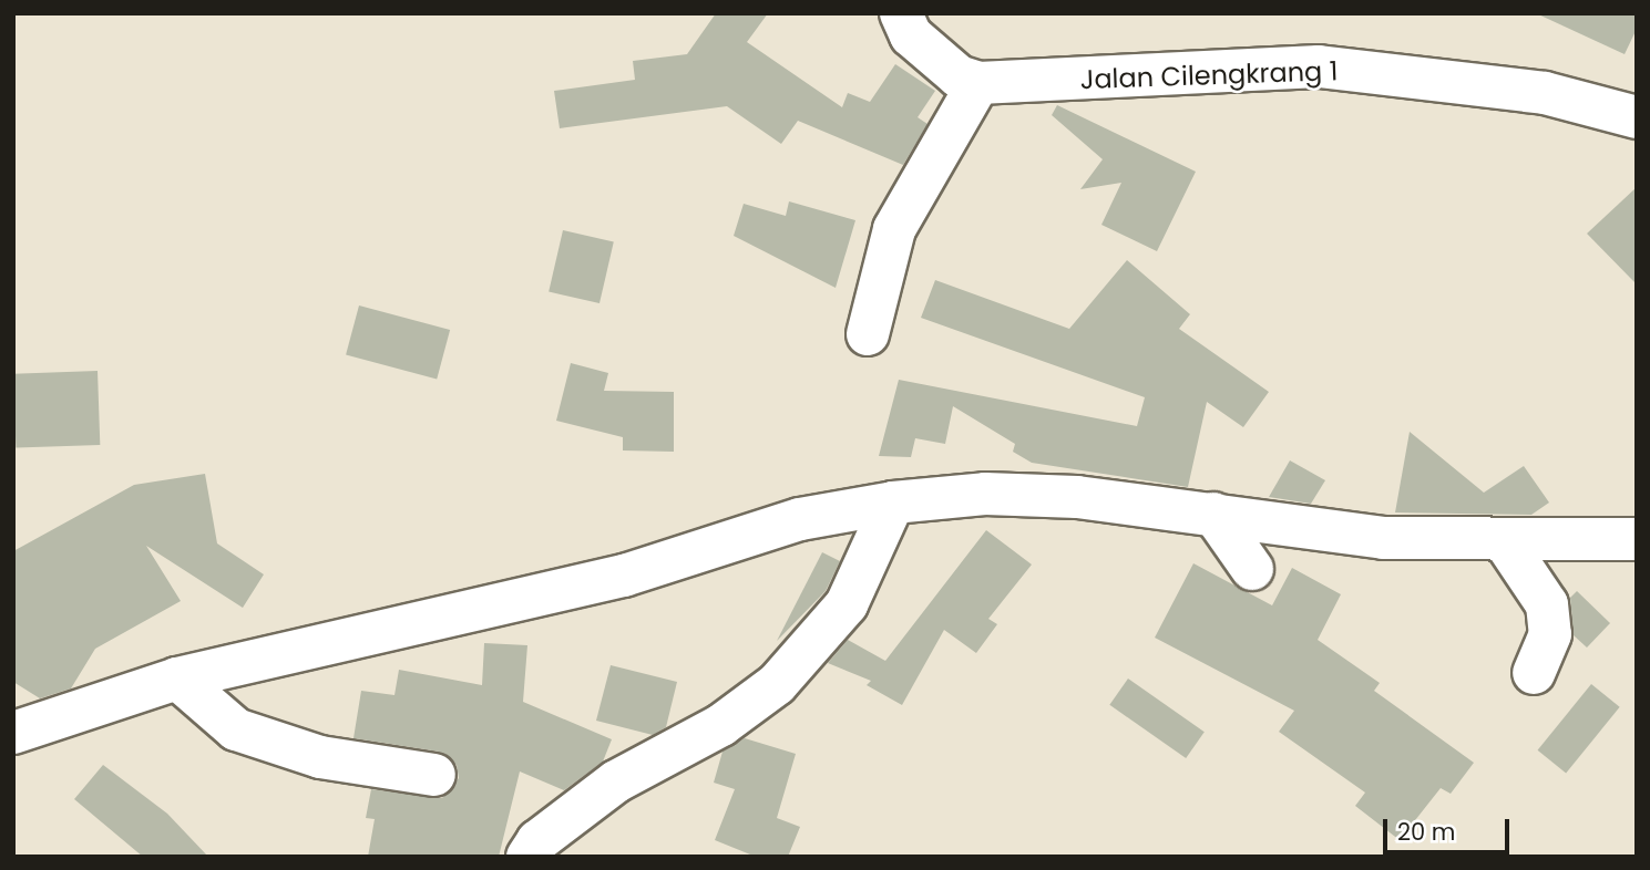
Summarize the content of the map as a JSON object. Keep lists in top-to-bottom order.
{
  "streets": {
    "street": ["Jalan Cilengkrang 1"]
  },
  "scale_bar": "20 m"
}
